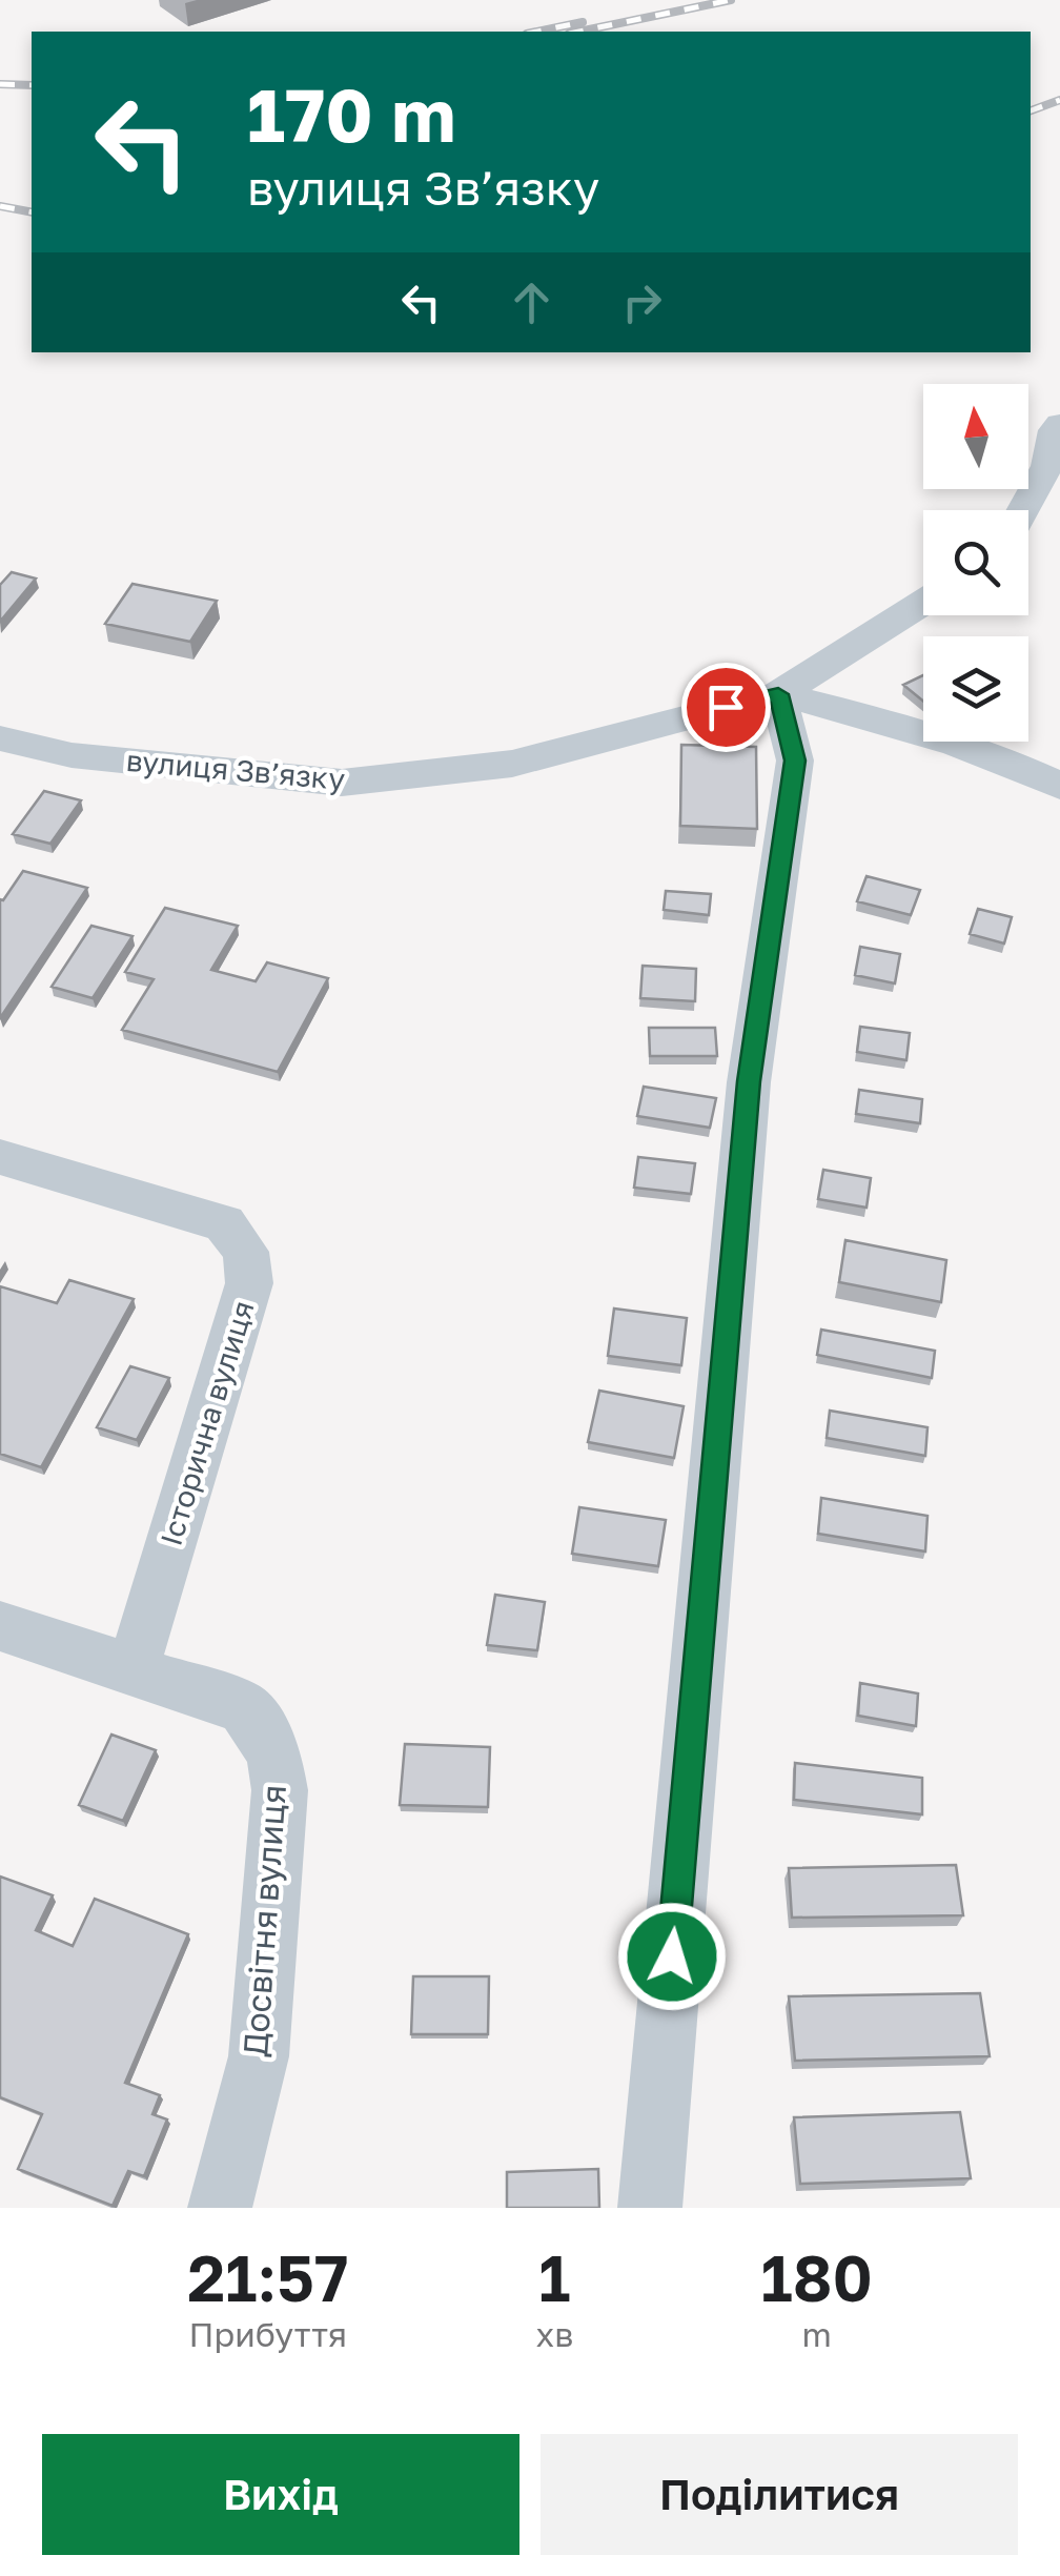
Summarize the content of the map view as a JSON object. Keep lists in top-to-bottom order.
{
  "streets": {
    "street": ["вулиця Звʼязку", "Історична вулиця", "Досвітня вулиця"]
  },
  "crossings": [
    ["Історична вулиця", "Досвітня вулиця"]
  ],
  "north": "top",
  "page": {
    "turn": ["170 m", "вулиця Звʼязку"],
    "eta": [
      "21:57",
      "Прибуття",
      "1",
      "хв",
      "180",
      "m"
    ],
    "buttons": ["Вихід", "Поділитися"]
  }
}
